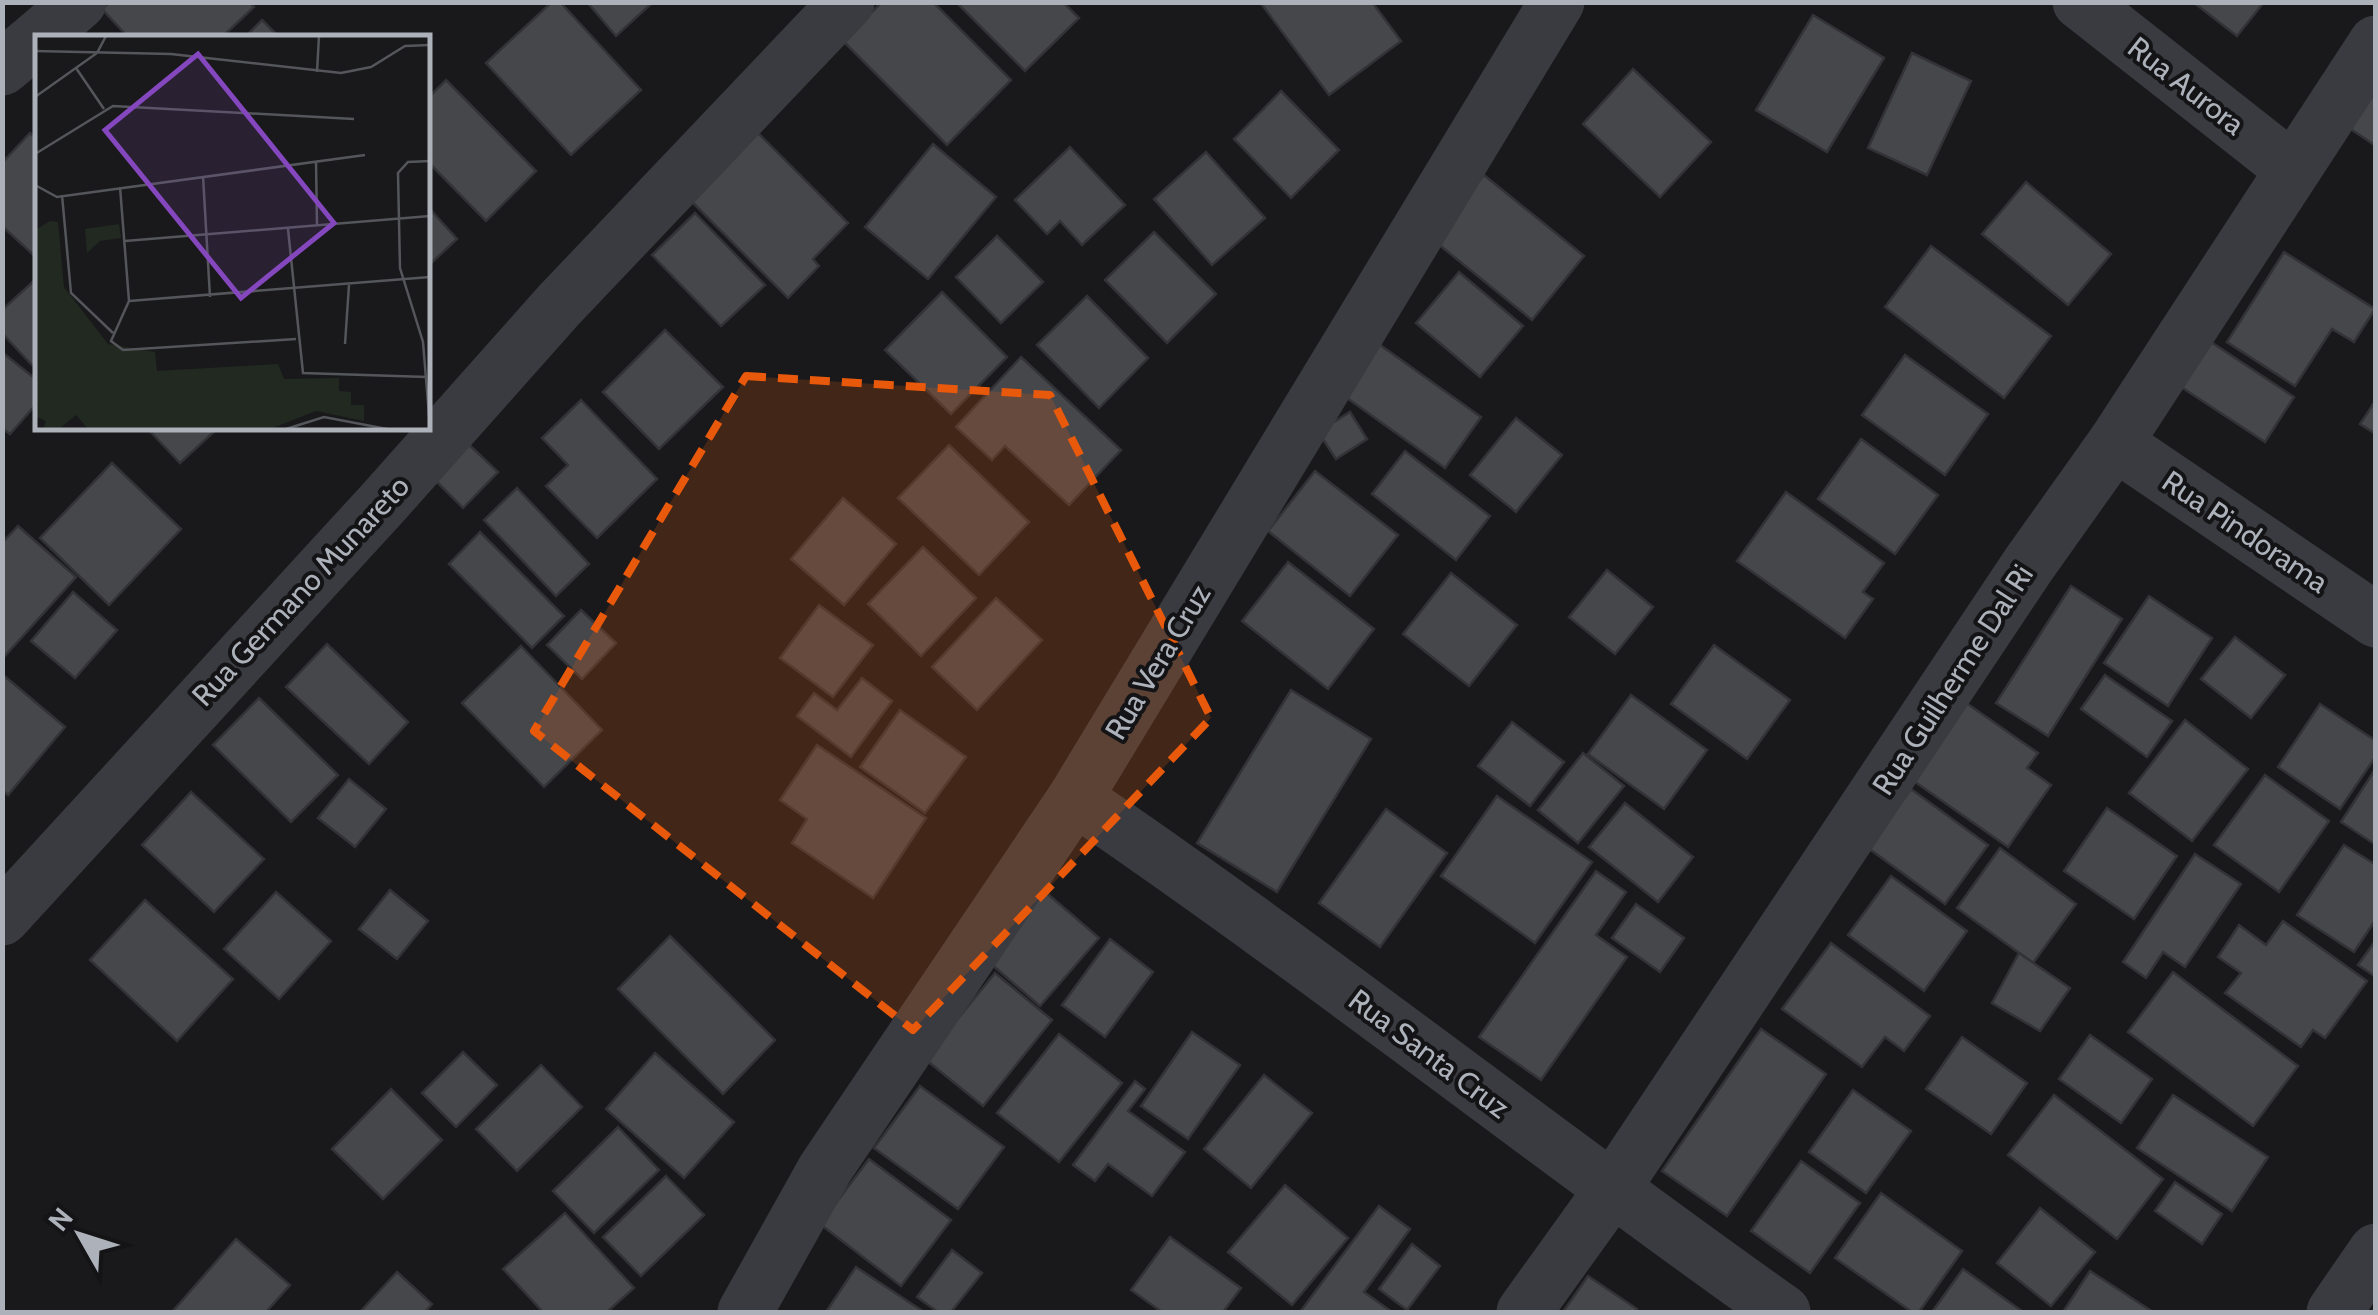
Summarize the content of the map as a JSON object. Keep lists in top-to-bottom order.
{
  "streets": {
    "street": [
      "Rua Aurora",
      "Rua Pindorama",
      "Rua Germano Munareto",
      "Rua Vera Cruz",
      "Rua Guilherme Dal Ri",
      "Rua Santa Cruz"
    ]
  },
  "crossings": [
    ["Rua Aurora", "Rua Guilherme Dal Ri"],
    ["Rua Pindorama", "Rua Guilherme Dal Ri"],
    ["Rua Vera Cruz", "Rua Santa Cruz"],
    ["Rua Guilherme Dal Ri", "Rua Santa Cruz"]
  ],
  "north": "top left"
}
